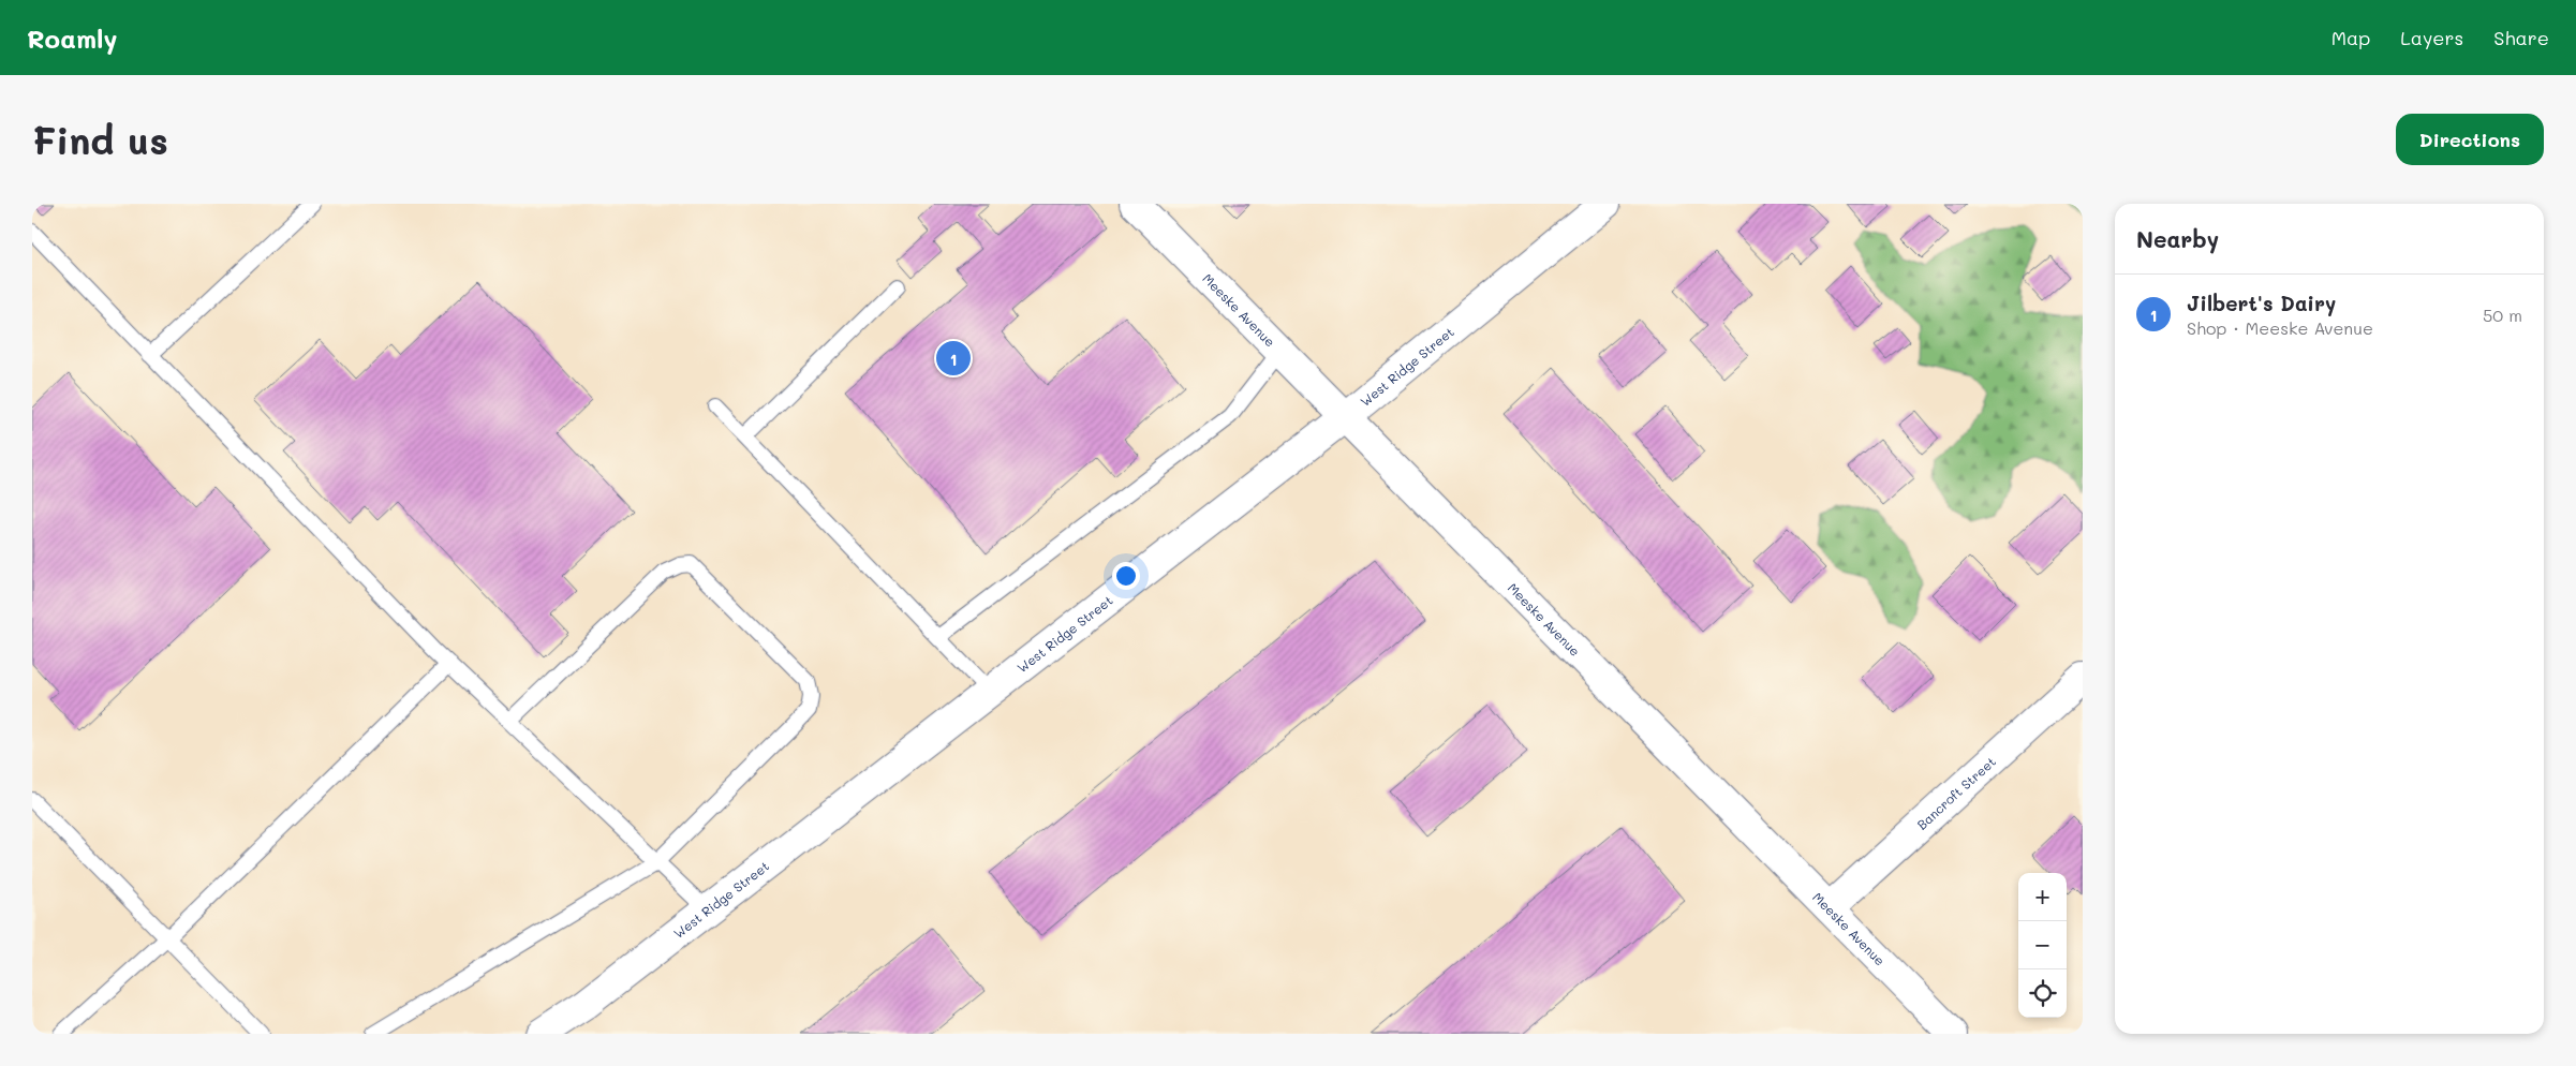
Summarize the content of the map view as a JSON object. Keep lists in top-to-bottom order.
{
  "streets": {
    "street": ["Meeske Avenue", "West Ridge Street", "Bancroft Street"]
  },
  "crossings": [
    ["Meeske Avenue", "West Ridge Street"],
    ["Meeske Avenue", "Bancroft Street"]
  ],
  "page": {
    "header": "Roamly",
    "nav": ["Map", "Layers", "Share"],
    "buttons": "Directions",
    "title": "Find us",
    "heading": "Nearby",
    "list": [
      {
        "mark": "1",
        "name": "Jilbert's Dairy",
        "note": "Shop · Meeske Avenue",
        "value": "50 m"
      }
    ],
    "pins": "1",
    "map_buttons": ["+", "−"]
  }
}
